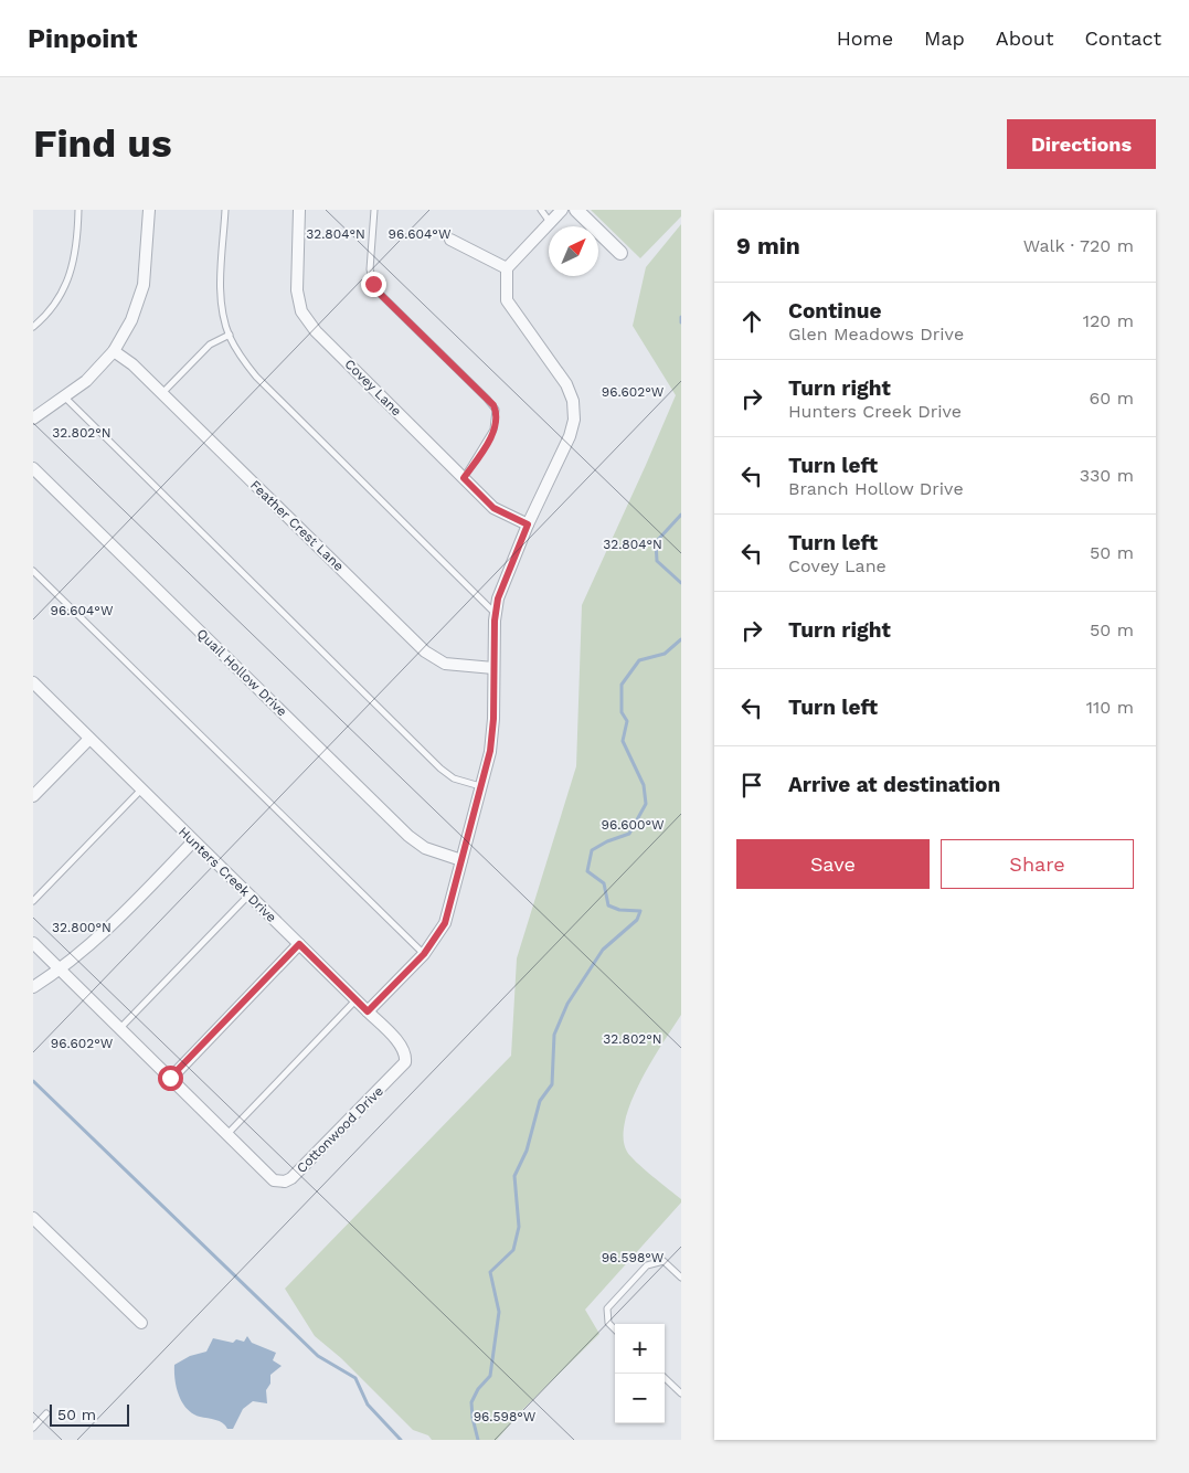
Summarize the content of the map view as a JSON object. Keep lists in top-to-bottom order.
{
  "streets": {
    "street": [
      "Covey Lane",
      "Feather Crest Lane",
      "Quail Hollow Drive",
      "Hunters Creek Drive",
      "Cottonwood Drive"
    ]
  },
  "crossings": [
    ["Hunters Creek Drive", "Cottonwood Drive"]
  ],
  "scale_bar": "50 m",
  "north": "top right",
  "page": {
    "header": "Pinpoint",
    "nav": [
      "Home",
      "Map",
      "About",
      "Contact"
    ],
    "buttons": [
      "Directions",
      ["Save", "Share"]
    ],
    "title": "Find us",
    "heading": ["9 min", "Walk · 720 m"],
    "list": [
      ["Continue", "Glen Meadows Drive", "120 m"],
      ["Turn right", "Hunters Creek Drive", "60 m"],
      ["Turn left", "Branch Hollow Drive", "330 m"],
      ["Turn left", "Covey Lane", "50 m"],
      ["Turn right", "50 m"],
      ["Turn left", "110 m"],
      "Arrive at destination"
    ],
    "map_buttons": ["+", "−"],
    "scale": "50 m"
  },
  "coordinates": [
    "32.804°N",
    "96.604°W",
    "96.602°W",
    "32.802°N",
    "96.600°W",
    "32.800°N",
    "96.598°W"
  ]
}
